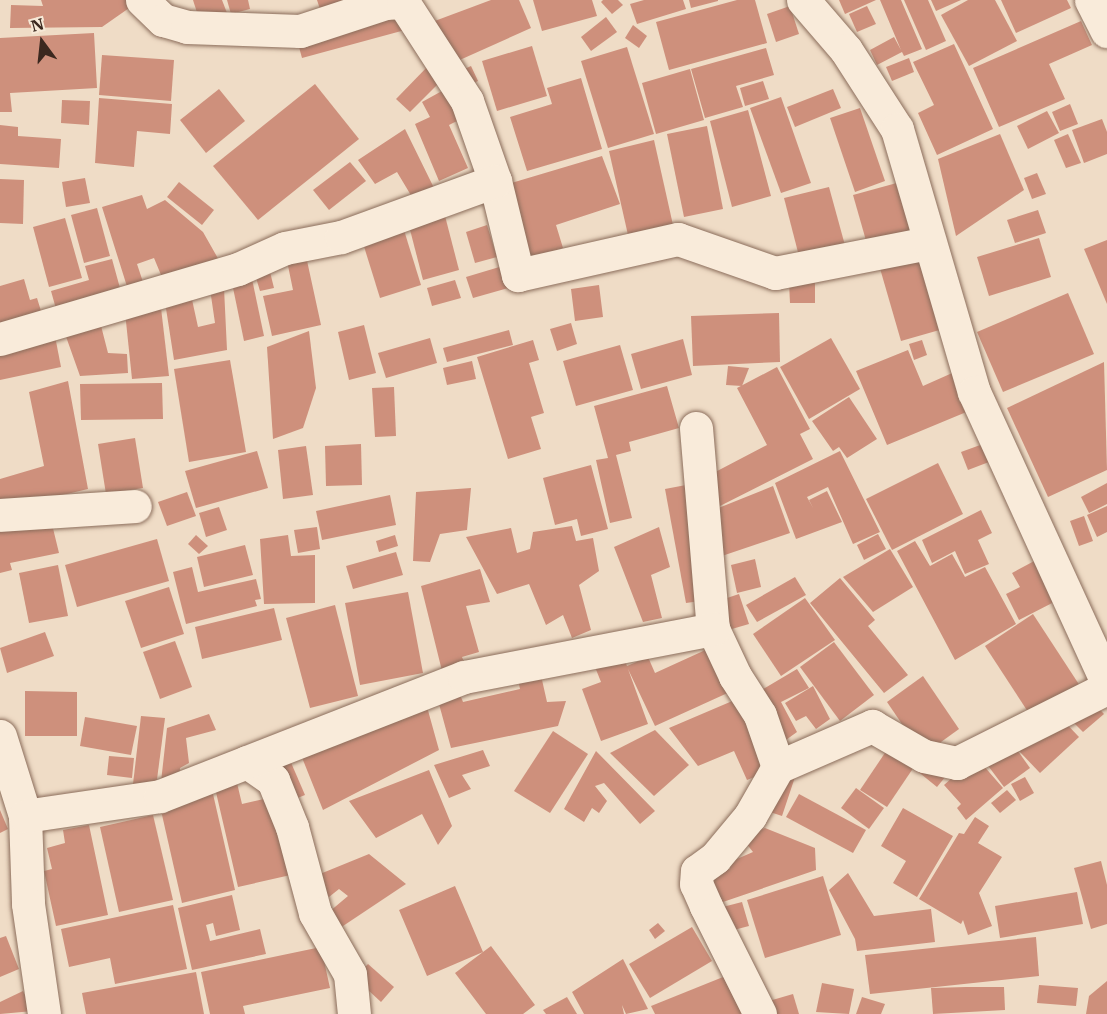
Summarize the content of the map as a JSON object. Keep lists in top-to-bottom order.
{
  "north": "top"
}
